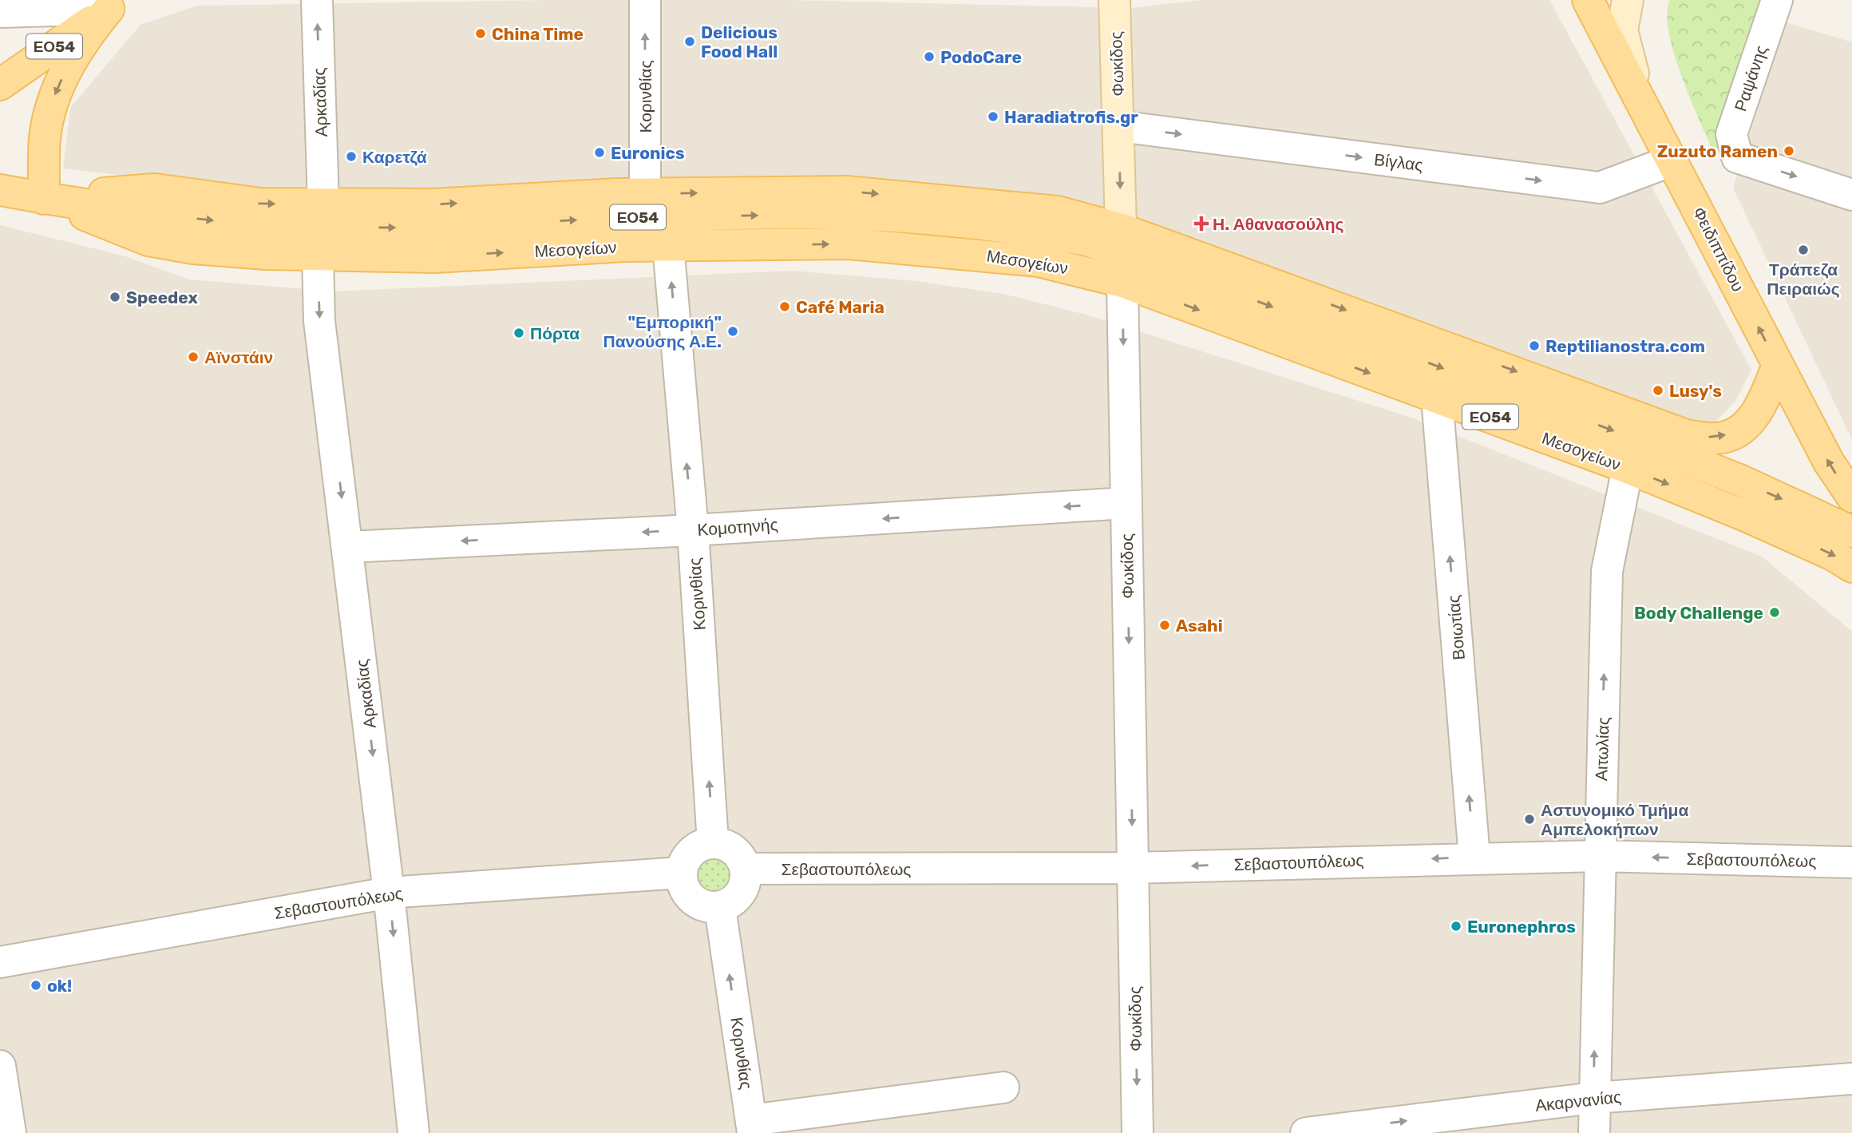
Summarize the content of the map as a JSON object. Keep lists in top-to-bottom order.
{
  "streets": {
    "main road": ["ΕΟ54", "Μεσογείων", "Φειδιππίδου"],
    "street": [
      "Φωκίδος",
      "Ραψάνης",
      "Κορινθίας",
      "Αρκαδίας",
      "Βίγλας",
      "Κομοτηνής",
      "Βοιωτίας",
      "Αιτωλίας",
      "Σεβαστουπόλεως",
      "Ακαρνανίας"
    ]
  },
  "crossings": [
    ["ΕΟ54", "Μεσογείων"],
    ["Φωκίδος", "Βίγλας"],
    ["Φωκίδος", "Μεσογείων"],
    ["Φωκίδος", "Κομοτηνής"],
    ["Φωκίδος", "Σεβαστουπόλεως"],
    ["Κορινθίας", "Μεσογείων"],
    ["Κορινθίας", "Κομοτηνής"],
    ["Κορινθίας", "Σεβαστουπόλεως"],
    ["Αρκαδίας", "Μεσογείων"],
    ["Αρκαδίας", "Κομοτηνής"],
    ["Αρκαδίας", "Σεβαστουπόλεως"],
    ["Βίγλας", "Φειδιππίδου"],
    ["Μεσογείων", "Φειδιππίδου"],
    ["Μεσογείων", "Βοιωτίας"],
    ["Μεσογείων", "Αιτωλίας"],
    ["Βοιωτίας", "Σεβαστουπόλεως"],
    ["Αιτωλίας", "Σεβαστουπόλεως"],
    ["Αιτωλίας", "Ακαρνανίας"]
  ],
  "one_way": [
    "Φωκίδος",
    "Κορινθίας",
    "Βίγλας",
    "Μεσογείων",
    "Φειδιππίδου",
    "Κομοτηνής",
    "Βοιωτίας",
    "Αιτωλίας",
    "Ακαρνανίας"
  ],
  "places": {
    "other": [
      "China Time",
      "Delicious Food Hall",
      "PodoCare",
      "Haradiatrofis.gr",
      "Zuzuto Ramen",
      "Euronics",
      "Καρετζά",
      "Τράπεζα Πειραιώς",
      "Speedex",
      "Café Maria",
      "\"Εμπορική\" Πανούσης Α.Ε.",
      "Πόρτα",
      "Reptilianostra.com",
      "Αϊνστάιν",
      "Lusy's",
      "Body Challenge",
      "Asahi",
      "Αστυνομικό Τμήμα Αμπελοκήπων",
      "Euronephros",
      "ok!"
    ],
    "health": ["Η. Αθανασούλης"]
  }
}
